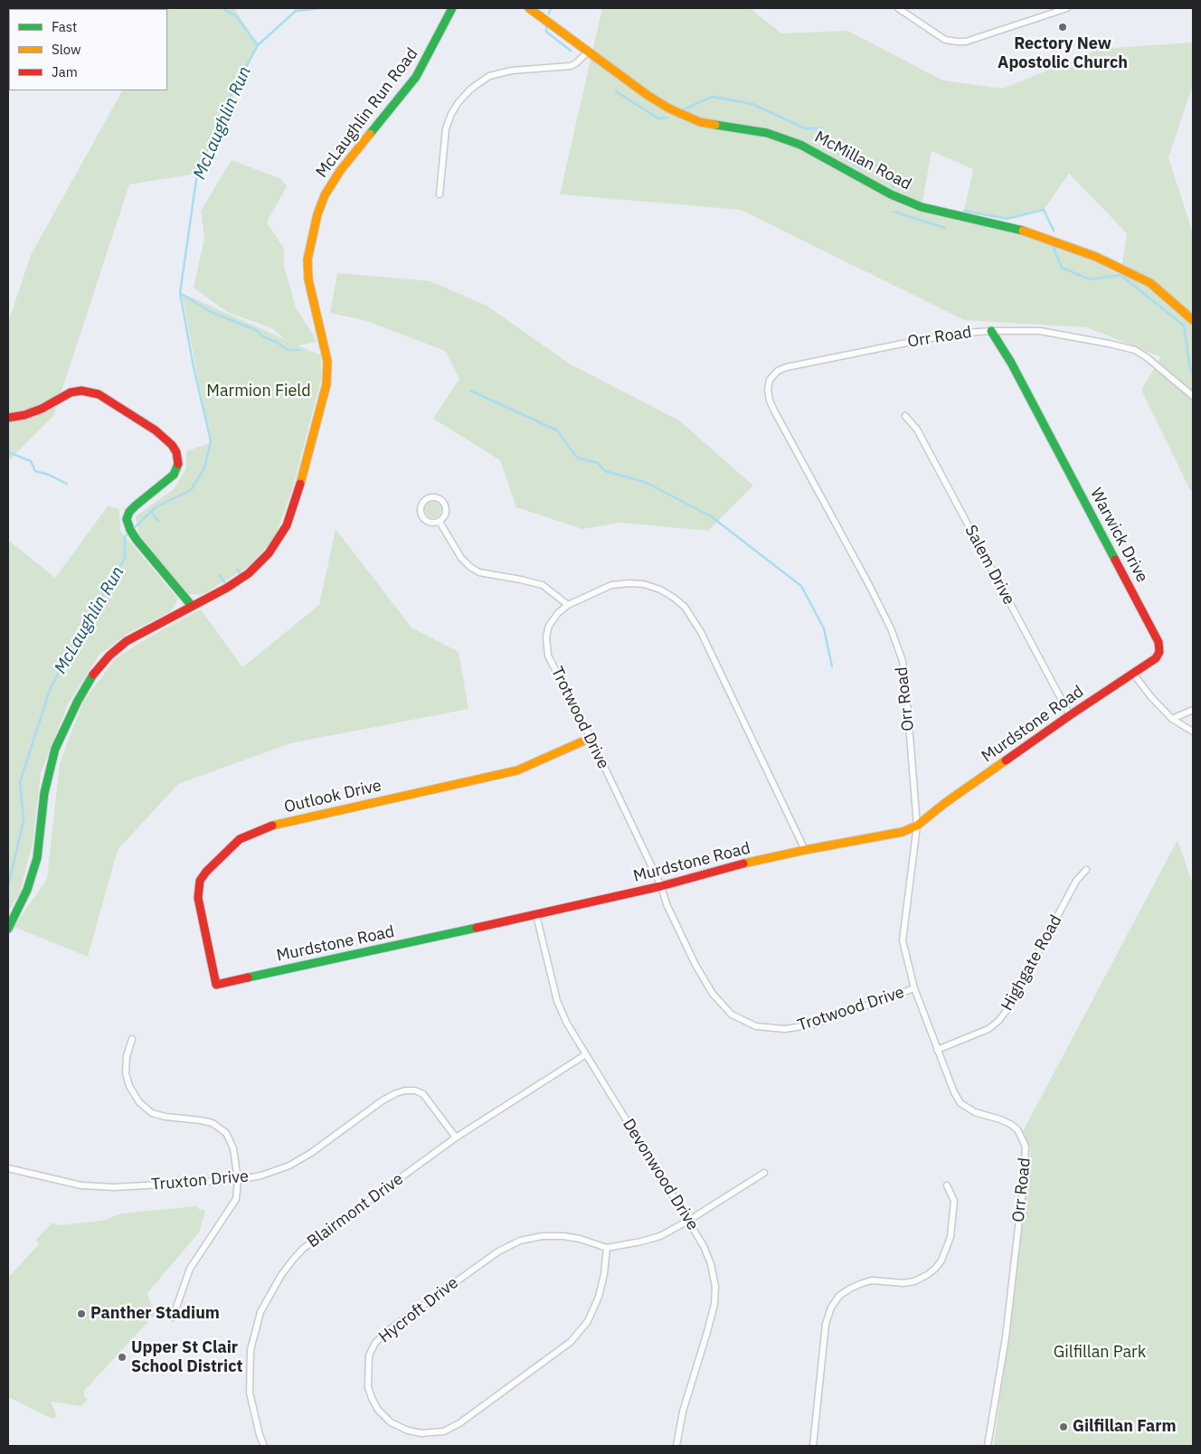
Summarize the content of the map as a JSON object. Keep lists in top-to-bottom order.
{
  "streets": {
    "street": [
      "McLaughlin Run Road",
      "McMillan Road",
      "Orr Road",
      "Warwick Drive",
      "Salem Drive",
      "Trotwood Drive",
      "Murdstone Road",
      "Outlook Drive",
      "Highgate Road",
      "Devonwood Drive",
      "Truxton Drive",
      "Blairmont Drive",
      "Hycroft Drive"
    ]
  },
  "crossings": [
    ["Orr Road", "Warwick Drive"],
    ["Orr Road", "Trotwood Drive"],
    ["Orr Road", "Murdstone Road"],
    ["Orr Road", "Highgate Road"],
    ["Warwick Drive", "Murdstone Road"],
    ["Salem Drive", "Murdstone Road"],
    ["Trotwood Drive", "Murdstone Road"],
    ["Trotwood Drive", "Outlook Drive"],
    ["Murdstone Road", "Outlook Drive"],
    ["Murdstone Road", "Devonwood Drive"],
    ["Devonwood Drive", "Blairmont Drive"],
    ["Devonwood Drive", "Hycroft Drive"],
    ["Truxton Drive", "Blairmont Drive"]
  ],
  "water": ["McLaughlin Run"],
  "parks": ["Marmion Field", "Gilfillan Park"],
  "places": [
    "Rectory New Apostolic Church",
    "Panther Stadium",
    "Upper St Clair School District",
    "Gilfillan Farm"
  ],
  "legend": ["Fast", "Slow", "Jam"]
}
